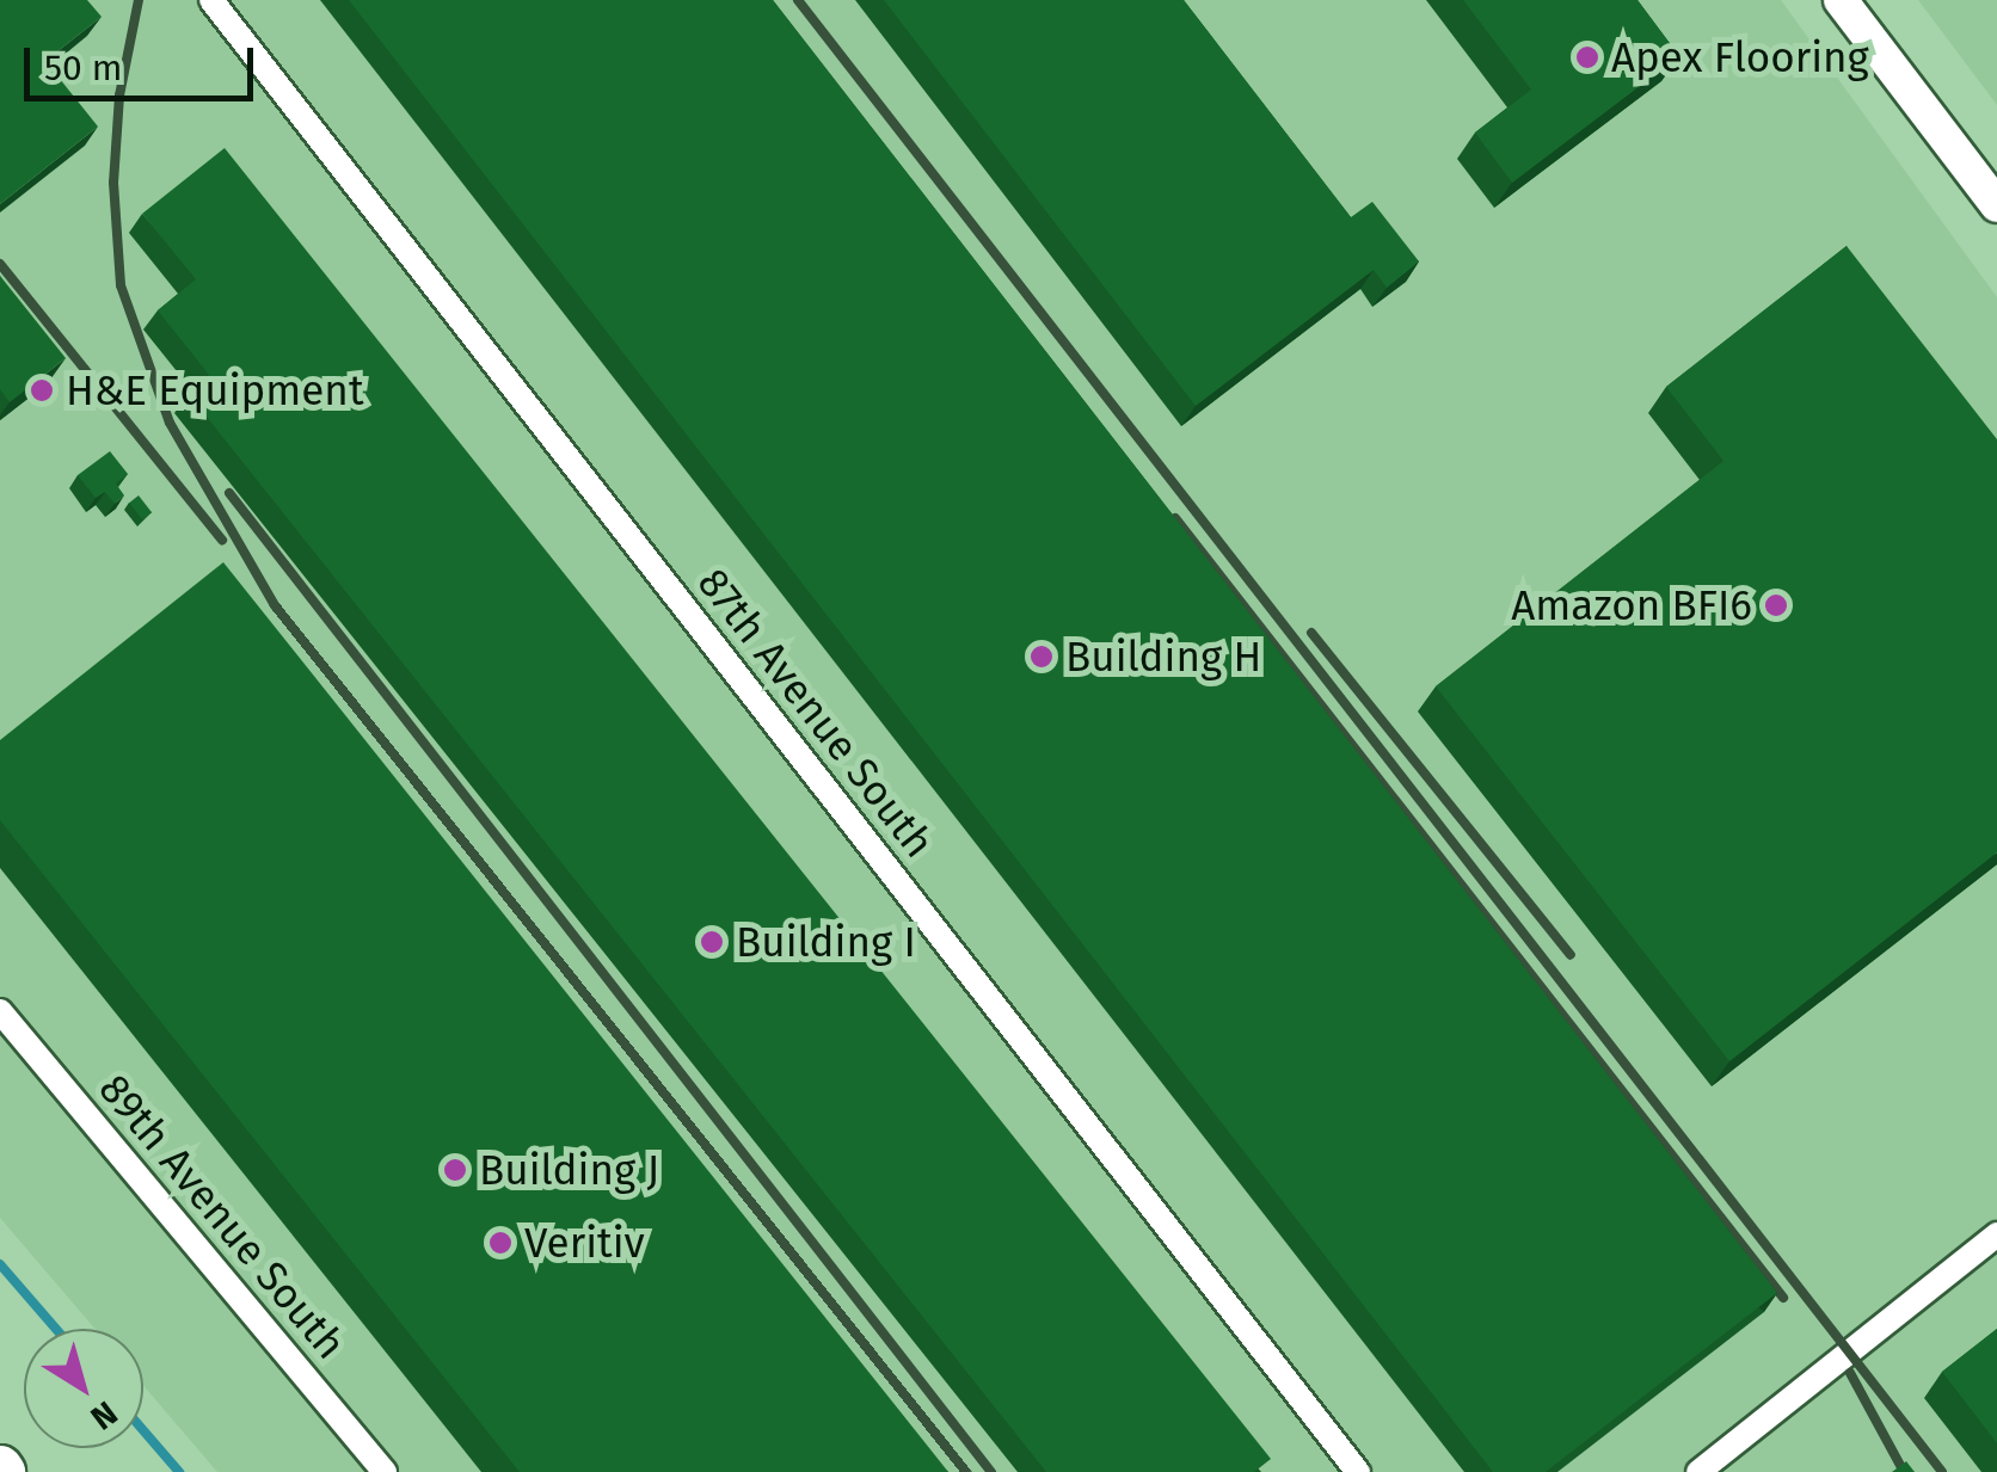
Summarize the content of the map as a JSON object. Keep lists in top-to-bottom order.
{
  "streets": {
    "street": ["87th Avenue South", "89th Avenue South"]
  },
  "places": [
    "Apex Flooring",
    "H&E Equipment",
    "Amazon BFI6",
    "Building H",
    "Building I",
    "Building J",
    "Veritiv"
  ],
  "scale_bar": "50 m",
  "north": "bottom right"
}
